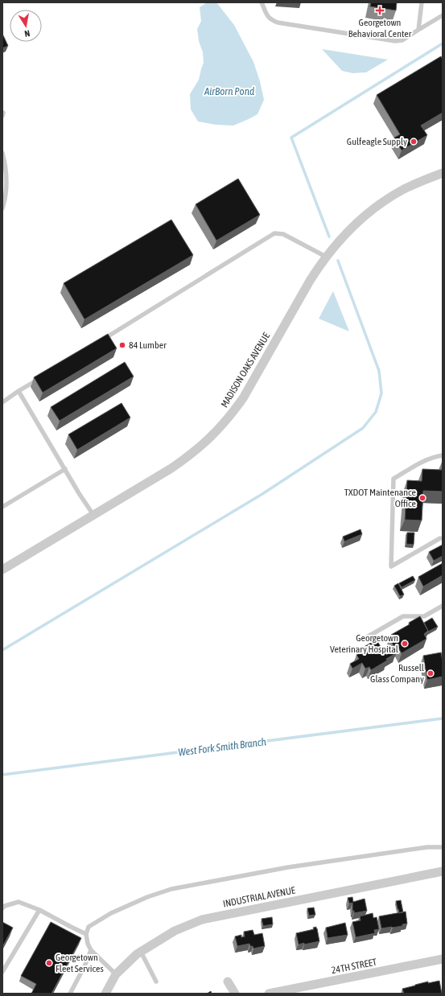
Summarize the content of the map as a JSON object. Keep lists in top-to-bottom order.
{
  "streets": {
    "street": ["MADISON OAKS AVENUE", "INDUSTRIAL AVENUE", "24TH STREET"]
  },
  "water": ["AirBorn Pond", "West Fork Smith Branch"],
  "places": {
    "health": ["Georgetown Behavioral Center"],
    "other": [
      "Gulfeagle Supply",
      "84 Lumber",
      "TXDOT Maintenance Office",
      "Georgetown Veterinary Hospital",
      "Russell Glass Company",
      "Georgetown Fleet Services"
    ]
  },
  "north": "bottom"
}
